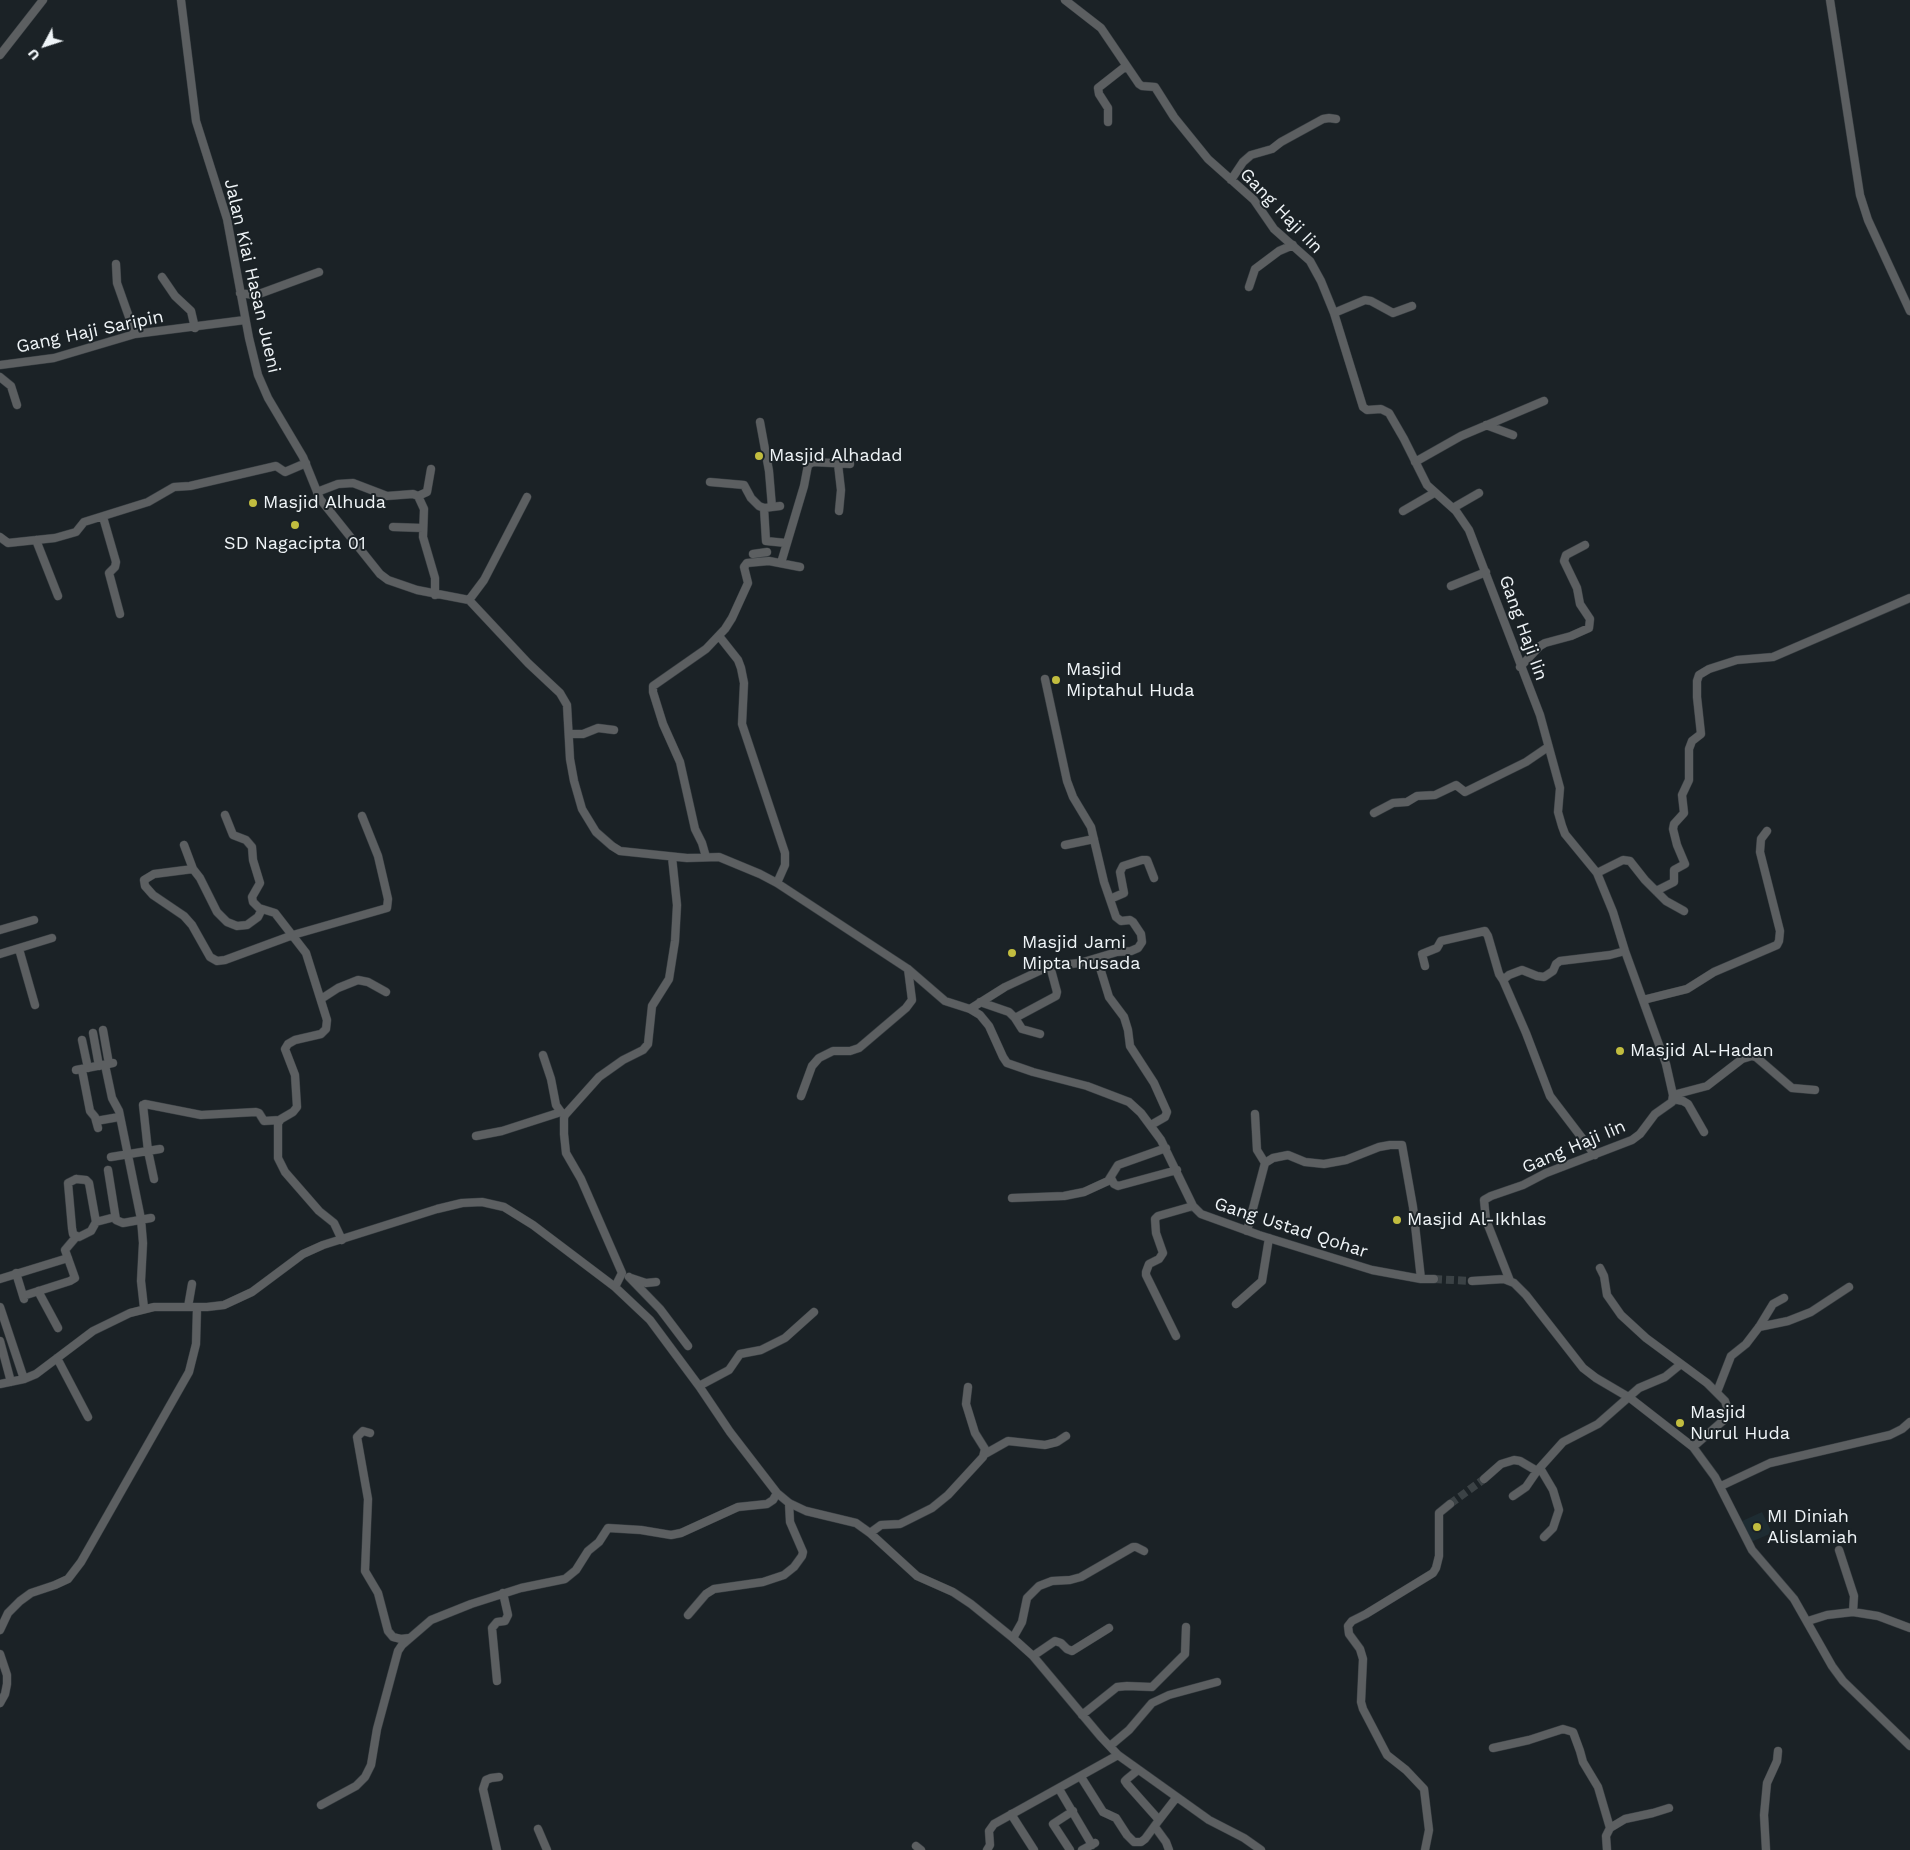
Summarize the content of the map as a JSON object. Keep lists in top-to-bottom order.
{
  "streets": {
    "street": [
      "Gang Haji Iin",
      "Jalan Kiai Hasan Jueni",
      "Gang Haji Saripin",
      "Gang Ustad Qohar"
    ]
  },
  "crossings": [
    ["Jalan Kiai Hasan Jueni", "Gang Haji Saripin"]
  ],
  "places": [
    "Masjid Alhadad",
    "Masjid Alhuda",
    "SD Nagacipta 01",
    "Masjid Miptahul Huda",
    "Masjid Jami Mipta husada",
    "Masjid Al-Hadan",
    "Masjid Al-Ikhlas",
    "Masjid Nurul Huda",
    "MI Diniah Alislamiah"
  ],
  "north": "bottom left"
}
